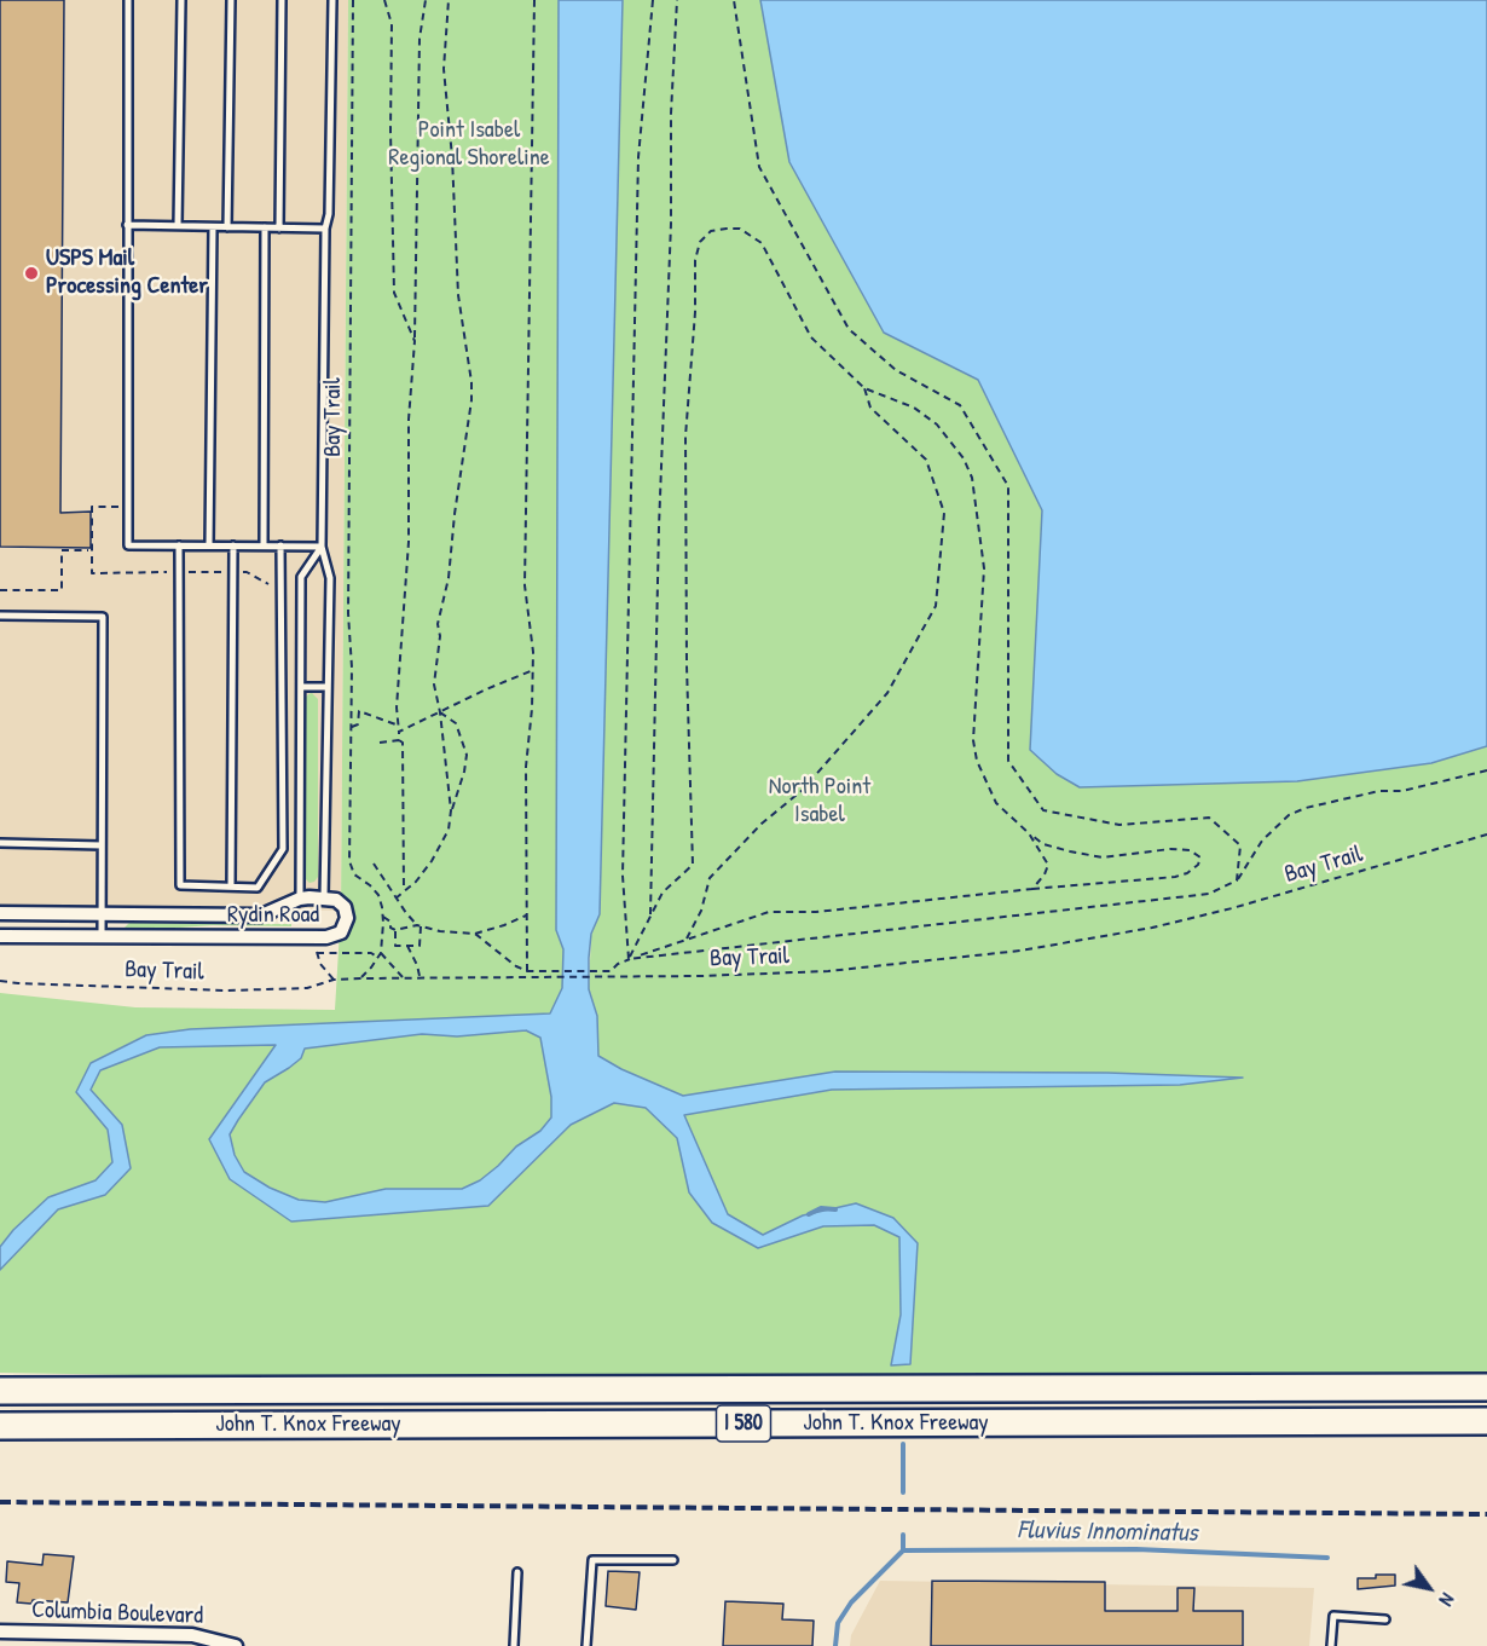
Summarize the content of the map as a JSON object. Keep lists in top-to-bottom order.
{
  "streets": {
    "highway": ["I 580", "John T. Knox Freeway"],
    "street": ["Rydin Road", "Columbia Boulevard"],
    "path": ["Bay Trail"]
  },
  "water": ["Fluvius Innominatus"],
  "parks": ["Point Isabel Regional Shoreline", "North Point Isabel"],
  "places": ["USPS Mail Processing Center"],
  "north": "bottom right"
}
